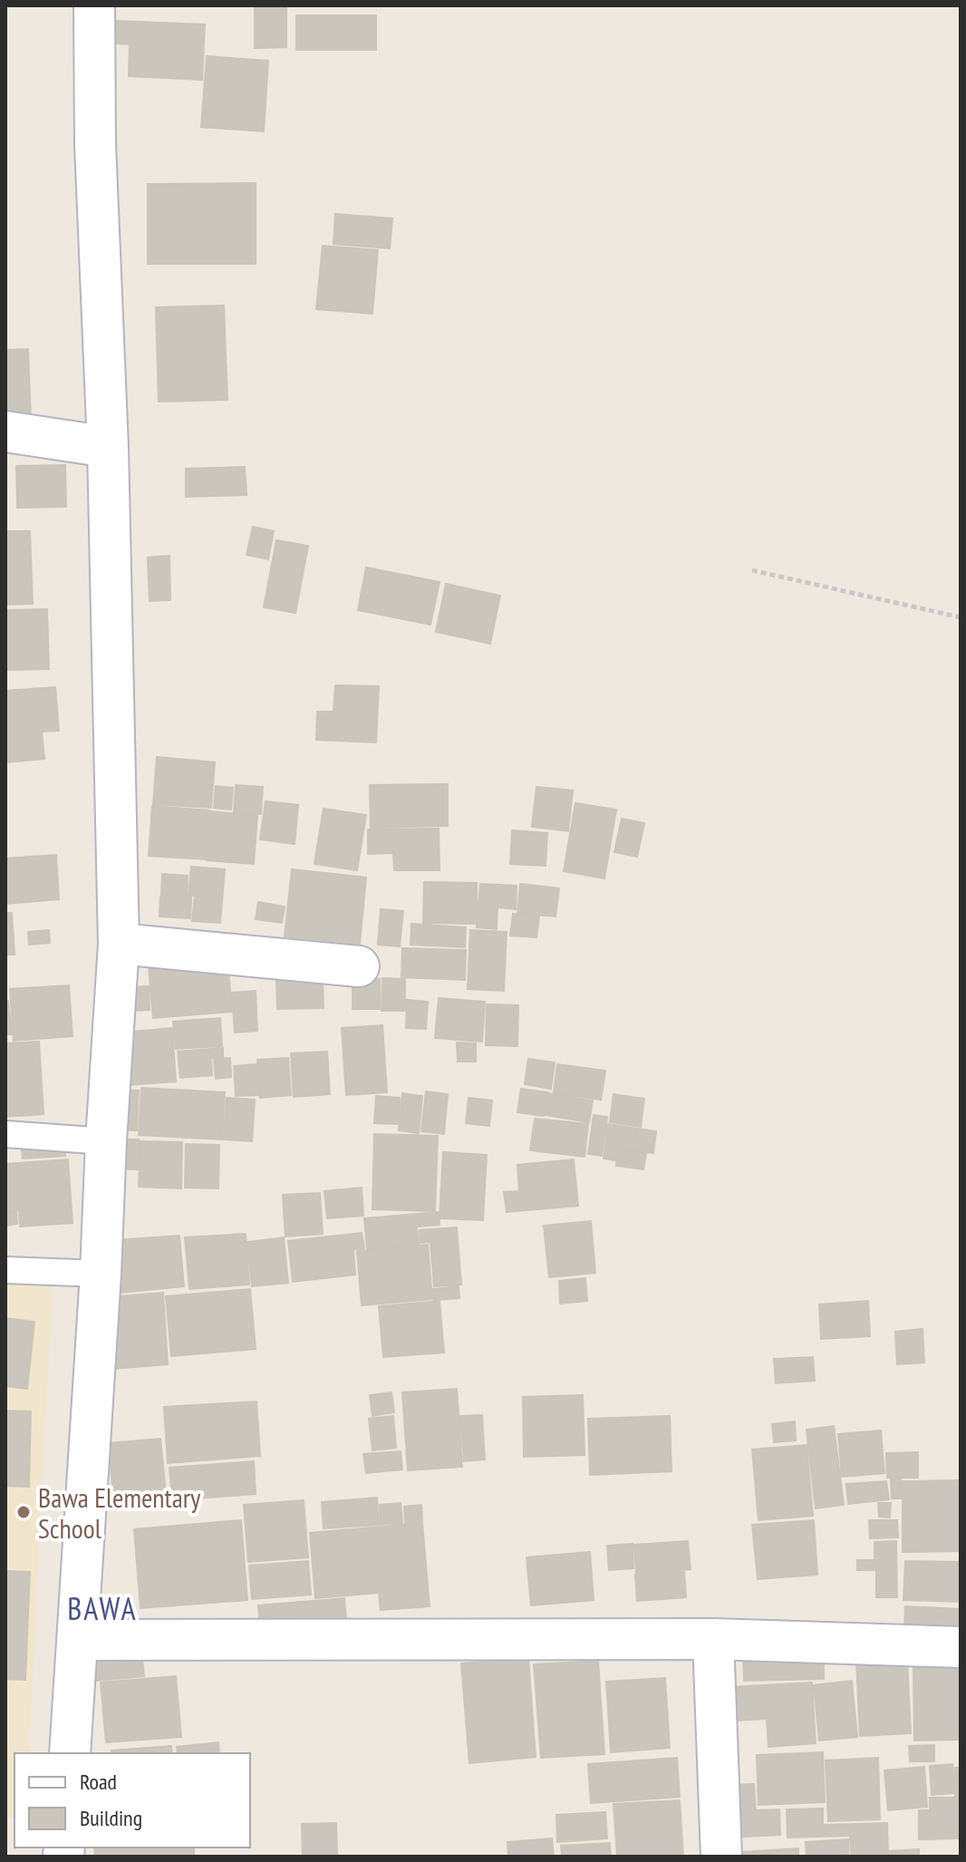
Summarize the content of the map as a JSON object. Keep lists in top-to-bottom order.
{
  "districts": ["BAWA"],
  "places": ["Bawa Elementary School"],
  "legend": ["Road", "Building"]
}
